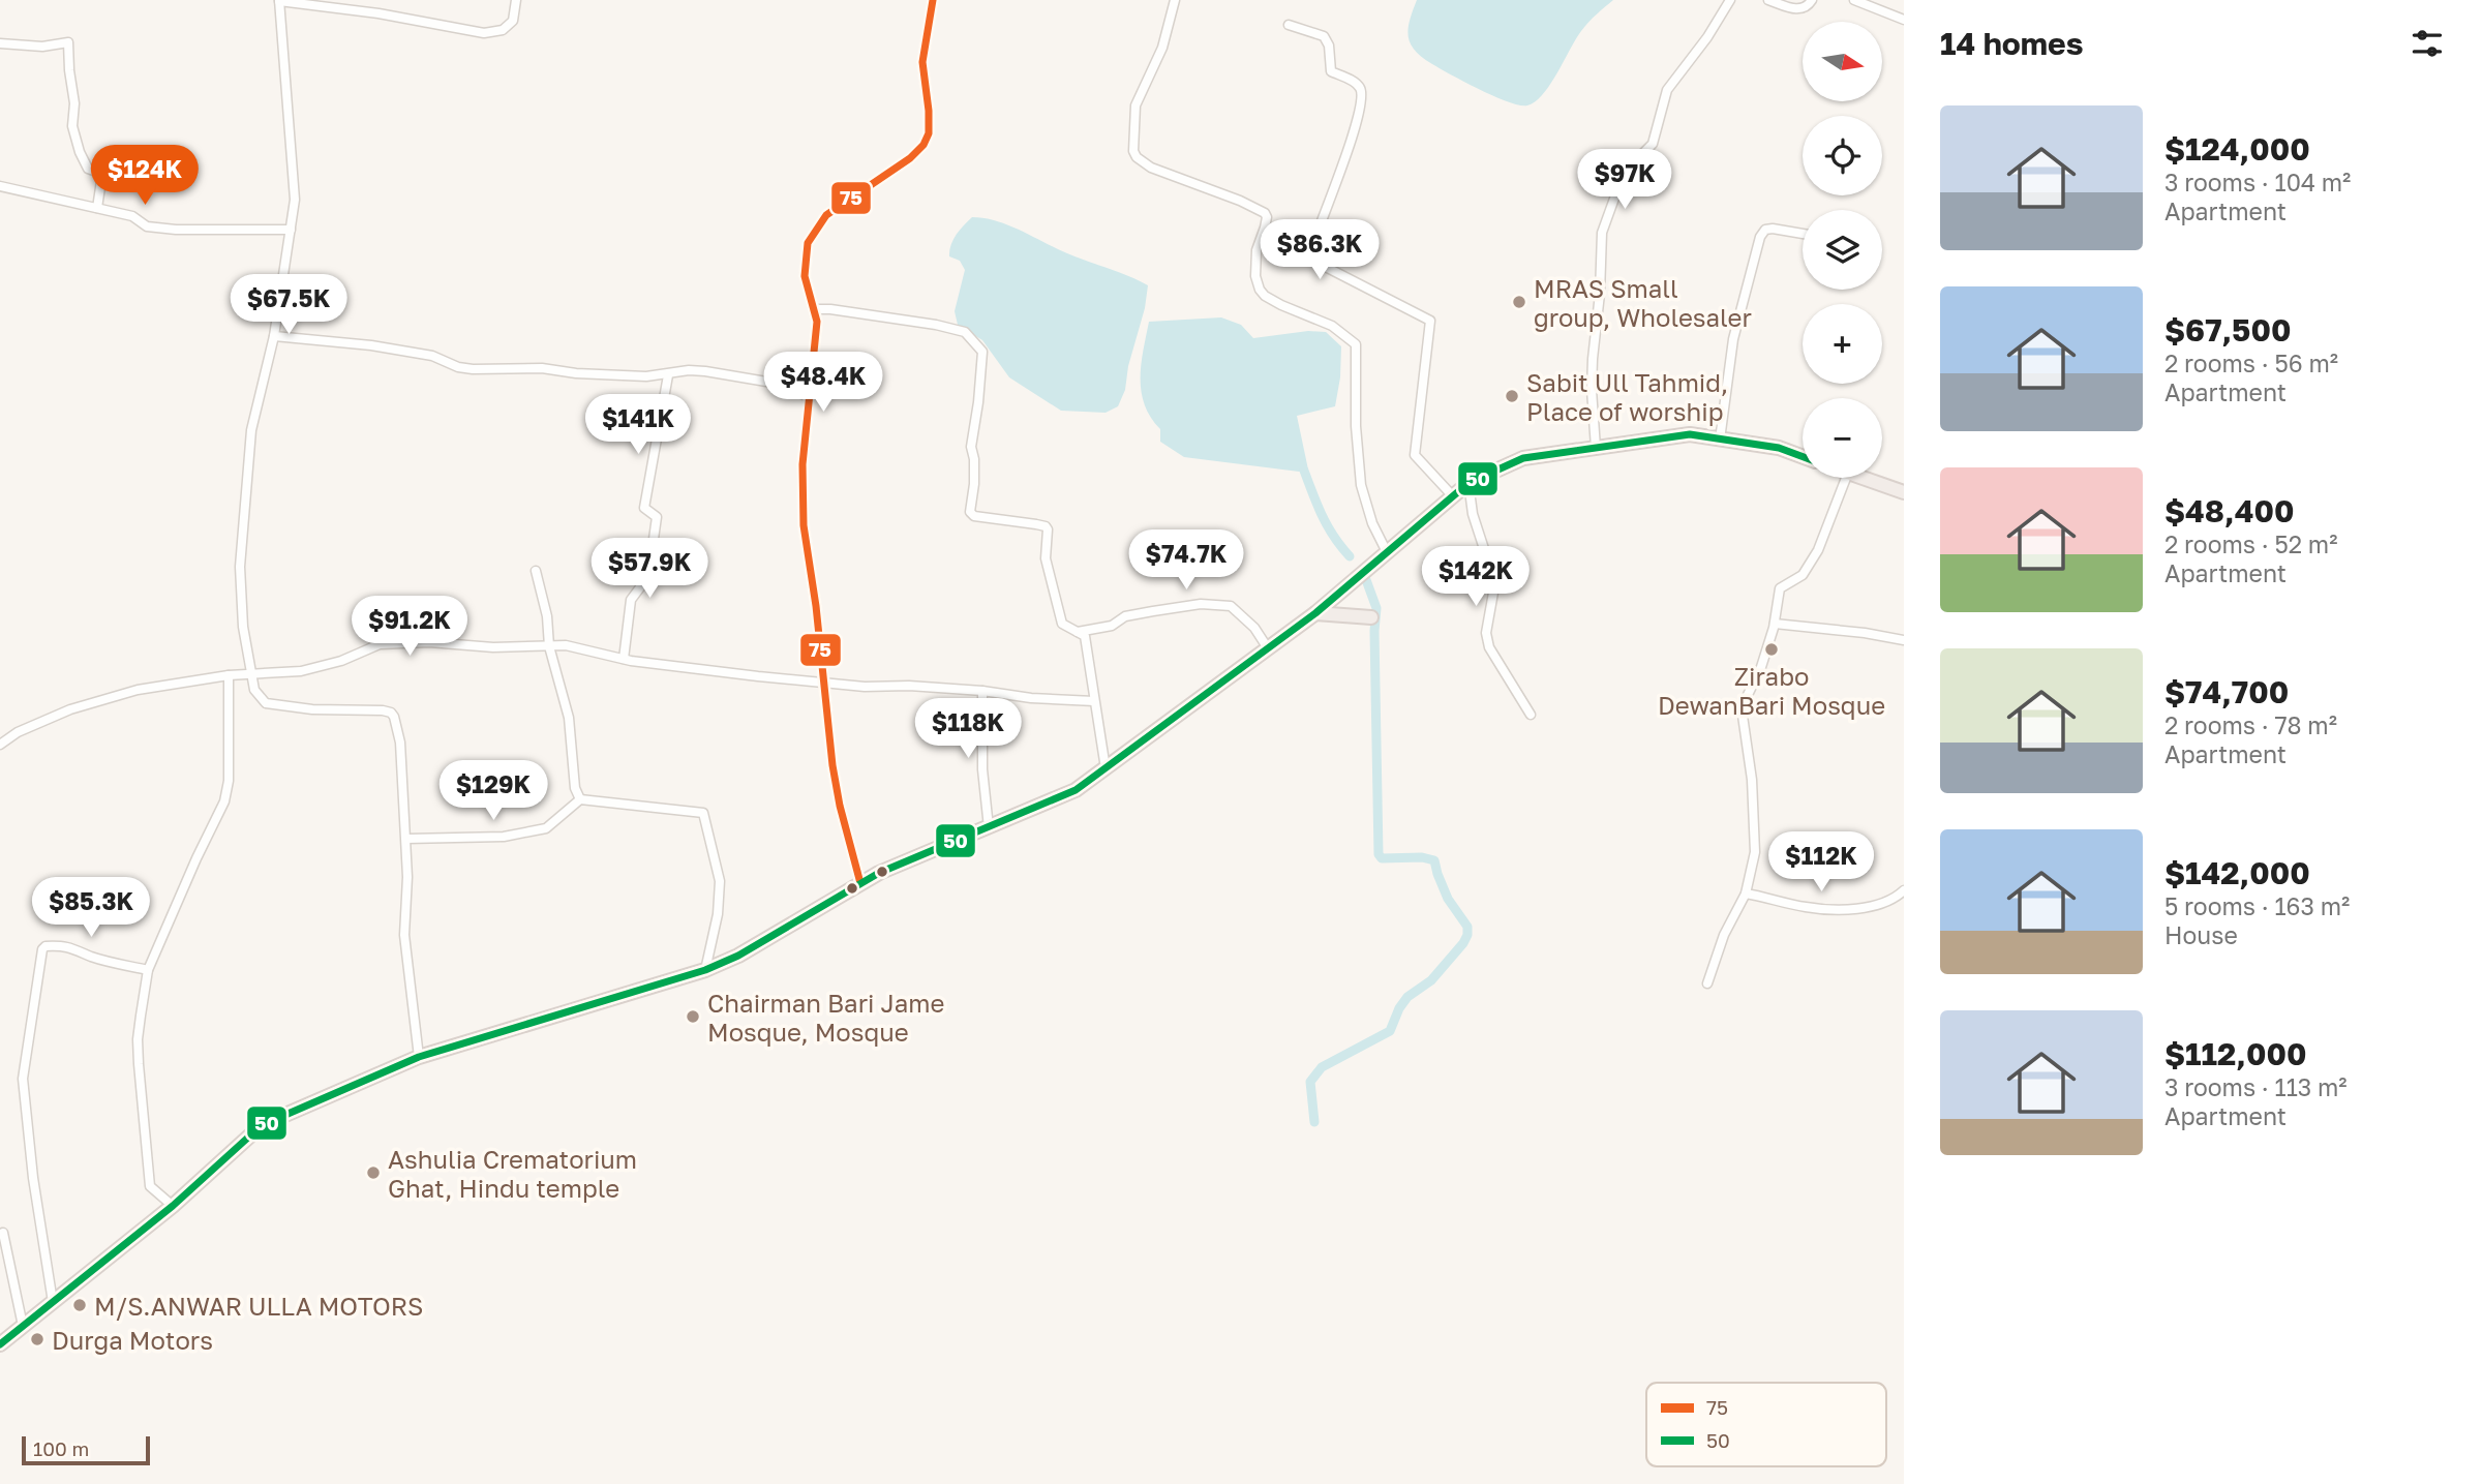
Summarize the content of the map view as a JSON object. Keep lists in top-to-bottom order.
{
  "places": [
    "MRAS Small group, Wholesaler",
    "Sabit Ull Tahmid, Place of worship",
    "Zirabo DewanBari Mosque",
    "Chairman Bari Jame Mosque, Mosque",
    "Ashulia Crematorium Ghat, Hindu temple",
    "M/S.ANWAR ULLA MOTORS",
    "Durga Motors"
  ],
  "lines": ["transit line 75", "transit line 50"],
  "legend": ["75", "50"],
  "scale_bar": "100 m",
  "north": "right",
  "page": {
    "heading": "14 homes",
    "map_buttons": ["+", "−"],
    "list": [
      {
        "name": "$124,000",
        "note": "3 rooms · 104 m² · Apartment"
      },
      {
        "name": "$67,500",
        "note": "2 rooms · 56 m² · Apartment"
      },
      {
        "name": "$48,400",
        "note": "2 rooms · 52 m² · Apartment"
      },
      {
        "name": "$74,700",
        "note": "2 rooms · 78 m² · Apartment"
      },
      {
        "name": "$142,000",
        "note": "5 rooms · 163 m² · House"
      },
      {
        "name": "$112,000",
        "note": "3 rooms · 113 m² · Apartment"
      }
    ],
    "price": [
      "$124K",
      "$97K",
      "$86.3K",
      "$67.5K",
      "$48.4K",
      "$141K",
      "$74.7K",
      "$57.9K",
      "$142K",
      "$91.2K",
      "$118K",
      "$129K",
      "$112K",
      "$85.3K"
    ],
    "scale": "100 m"
  }
}
